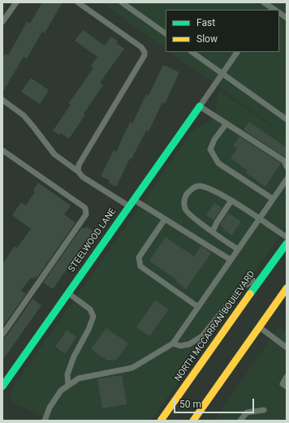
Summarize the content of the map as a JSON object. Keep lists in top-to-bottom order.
{
  "streets": {
    "main road": ["STEELWOOD LANE", "NORTH MCCARRAN BOULEVARD"]
  },
  "legend": ["Fast", "Slow"],
  "scale_bar": "50 m"
}
